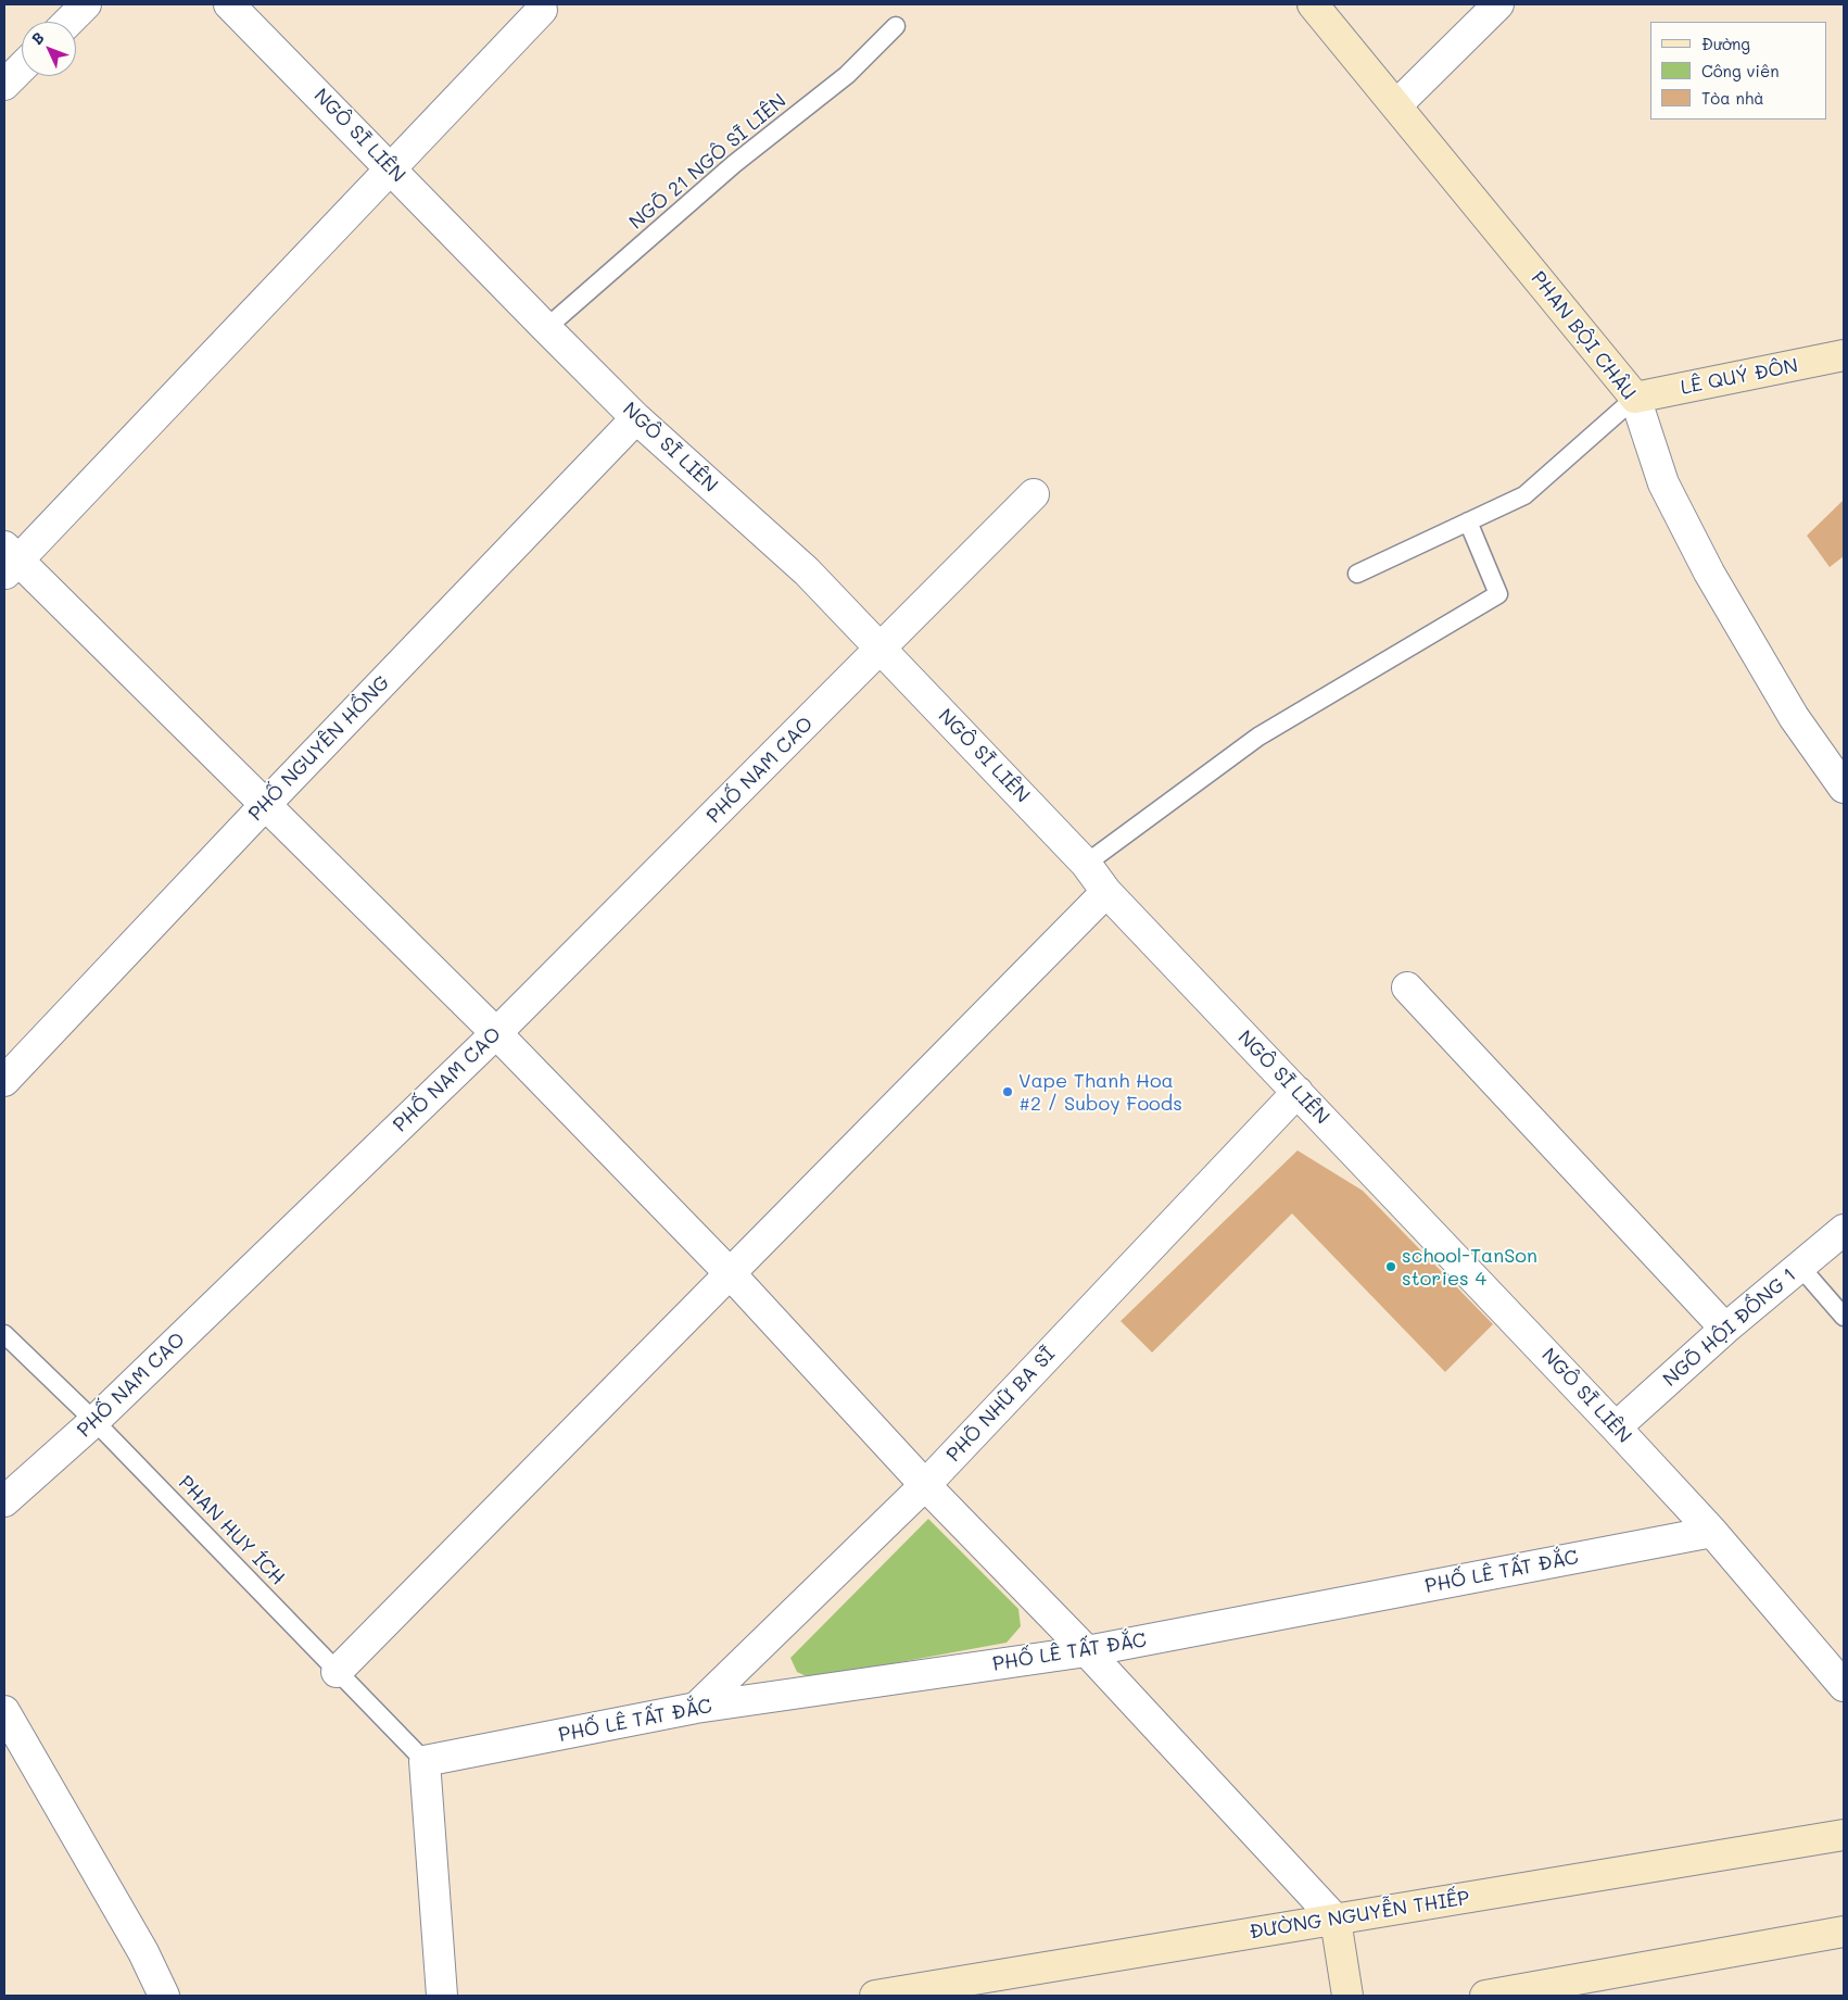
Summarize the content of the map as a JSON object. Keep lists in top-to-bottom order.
{
  "streets": {
    "street": [
      "NGÔ SĨ LIÊN",
      "PHAN BỘI CHÂU",
      "LÊ QUÝ ĐÔN",
      "PHỐ NGUYÊN HỒNG",
      "PHỐ NAM CAO",
      "NGÕ HỘI ĐỒNG 1",
      "PHÕ NHỮ BA SĨ",
      "PHỐ LÊ TẤT ĐẮC",
      "ĐƯỜNG NGUYỄN THIẾP"
    ],
    "lane": ["NGÕ 21 NGÔ SĨ LIÊN", "PHAN HUY ÍCH"]
  },
  "crossings": [
    ["NGÔ SĨ LIÊN", "NGÕ 21 NGÔ SĨ LIÊN"],
    ["NGÔ SĨ LIÊN", "PHỐ NGUYÊN HỒNG"],
    ["NGÔ SĨ LIÊN", "PHỐ NAM CAO"],
    ["NGÔ SĨ LIÊN", "NGÕ HỘI ĐỒNG 1"],
    ["NGÔ SĨ LIÊN", "PHÕ NHỮ BA SĨ"],
    ["NGÔ SĨ LIÊN", "PHỐ LÊ TẤT ĐẮC"],
    ["PHAN BỘI CHÂU", "LÊ QUÝ ĐÔN"],
    ["PHỐ NAM CAO", "PHAN HUY ÍCH"],
    ["PHÕ NHỮ BA SĨ", "PHỐ LÊ TẤT ĐẮC"],
    ["PHAN HUY ÍCH", "PHỐ LÊ TẤT ĐẮC"]
  ],
  "places": ["Vape Thanh Hoa #2 / Suboy Foods", "school-TanSon stories 4"],
  "legend": ["Đường", "Công viên", "Tòa nhà"],
  "north": "top left"
}
